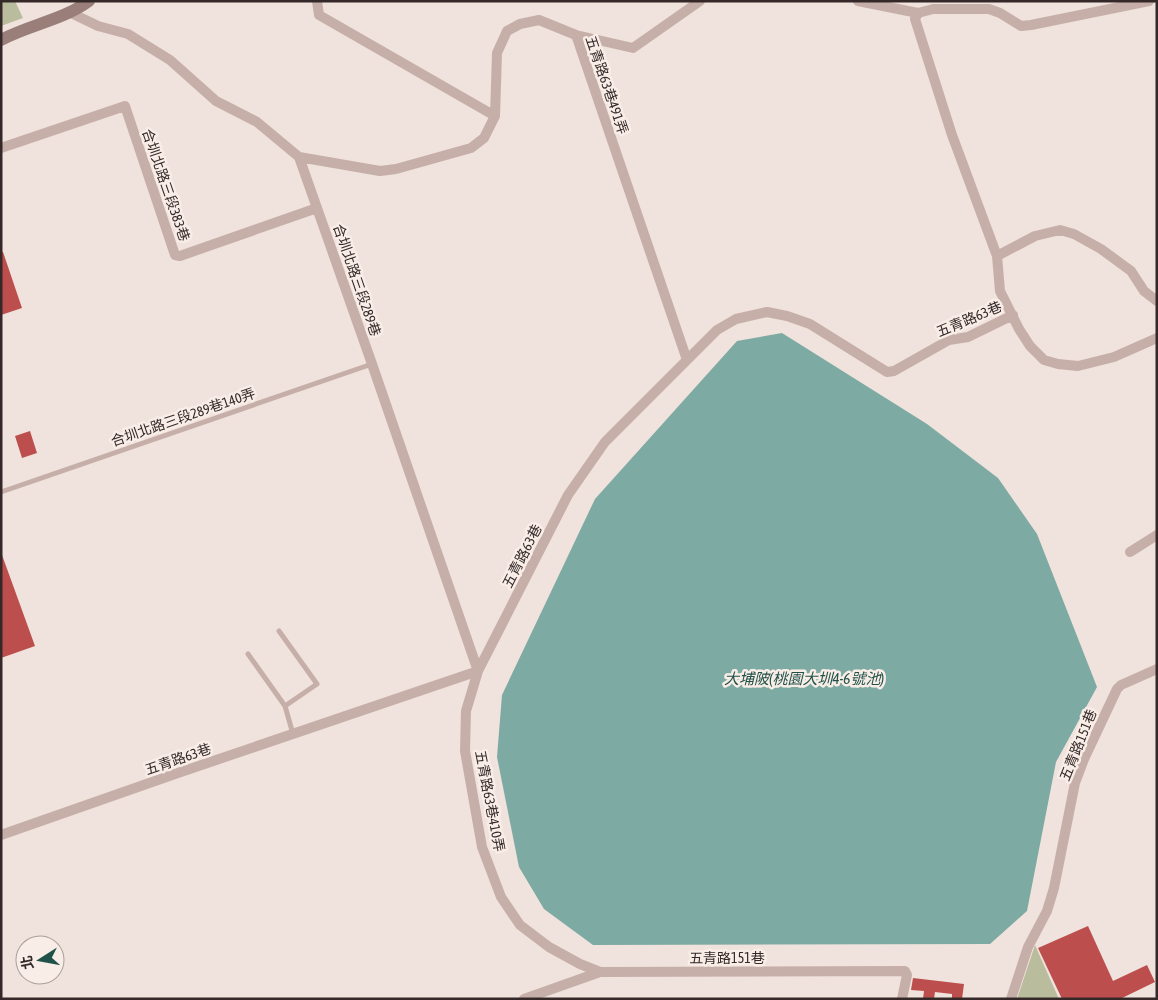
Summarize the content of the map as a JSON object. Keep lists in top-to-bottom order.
{
  "streets": {
    "street": [
      "五青路63巷491弄",
      "合圳北路三段383巷",
      "合圳北路三段289巷",
      "五青路63巷",
      "五青路151巷",
      "五青路63巷410弄"
    ],
    "lane": ["合圳北路三段289巷140弄"]
  },
  "crossings": [
    ["五青路63巷491弄", "合圳北路三段289巷"],
    ["五青路63巷491弄", "五青路63巷"],
    ["合圳北路三段383巷", "合圳北路三段289巷"],
    ["合圳北路三段289巷", "五青路63巷"],
    ["合圳北路三段289巷", "合圳北路三段289巷140弄"],
    ["合圳北路三段289巷", "五青路63巷410弄"],
    ["五青路63巷", "五青路63巷410弄"],
    ["五青路151巷", "五青路63巷410弄"]
  ],
  "water": ["大埔陂(桃園大圳4-6號池)"],
  "north": "left"
}
